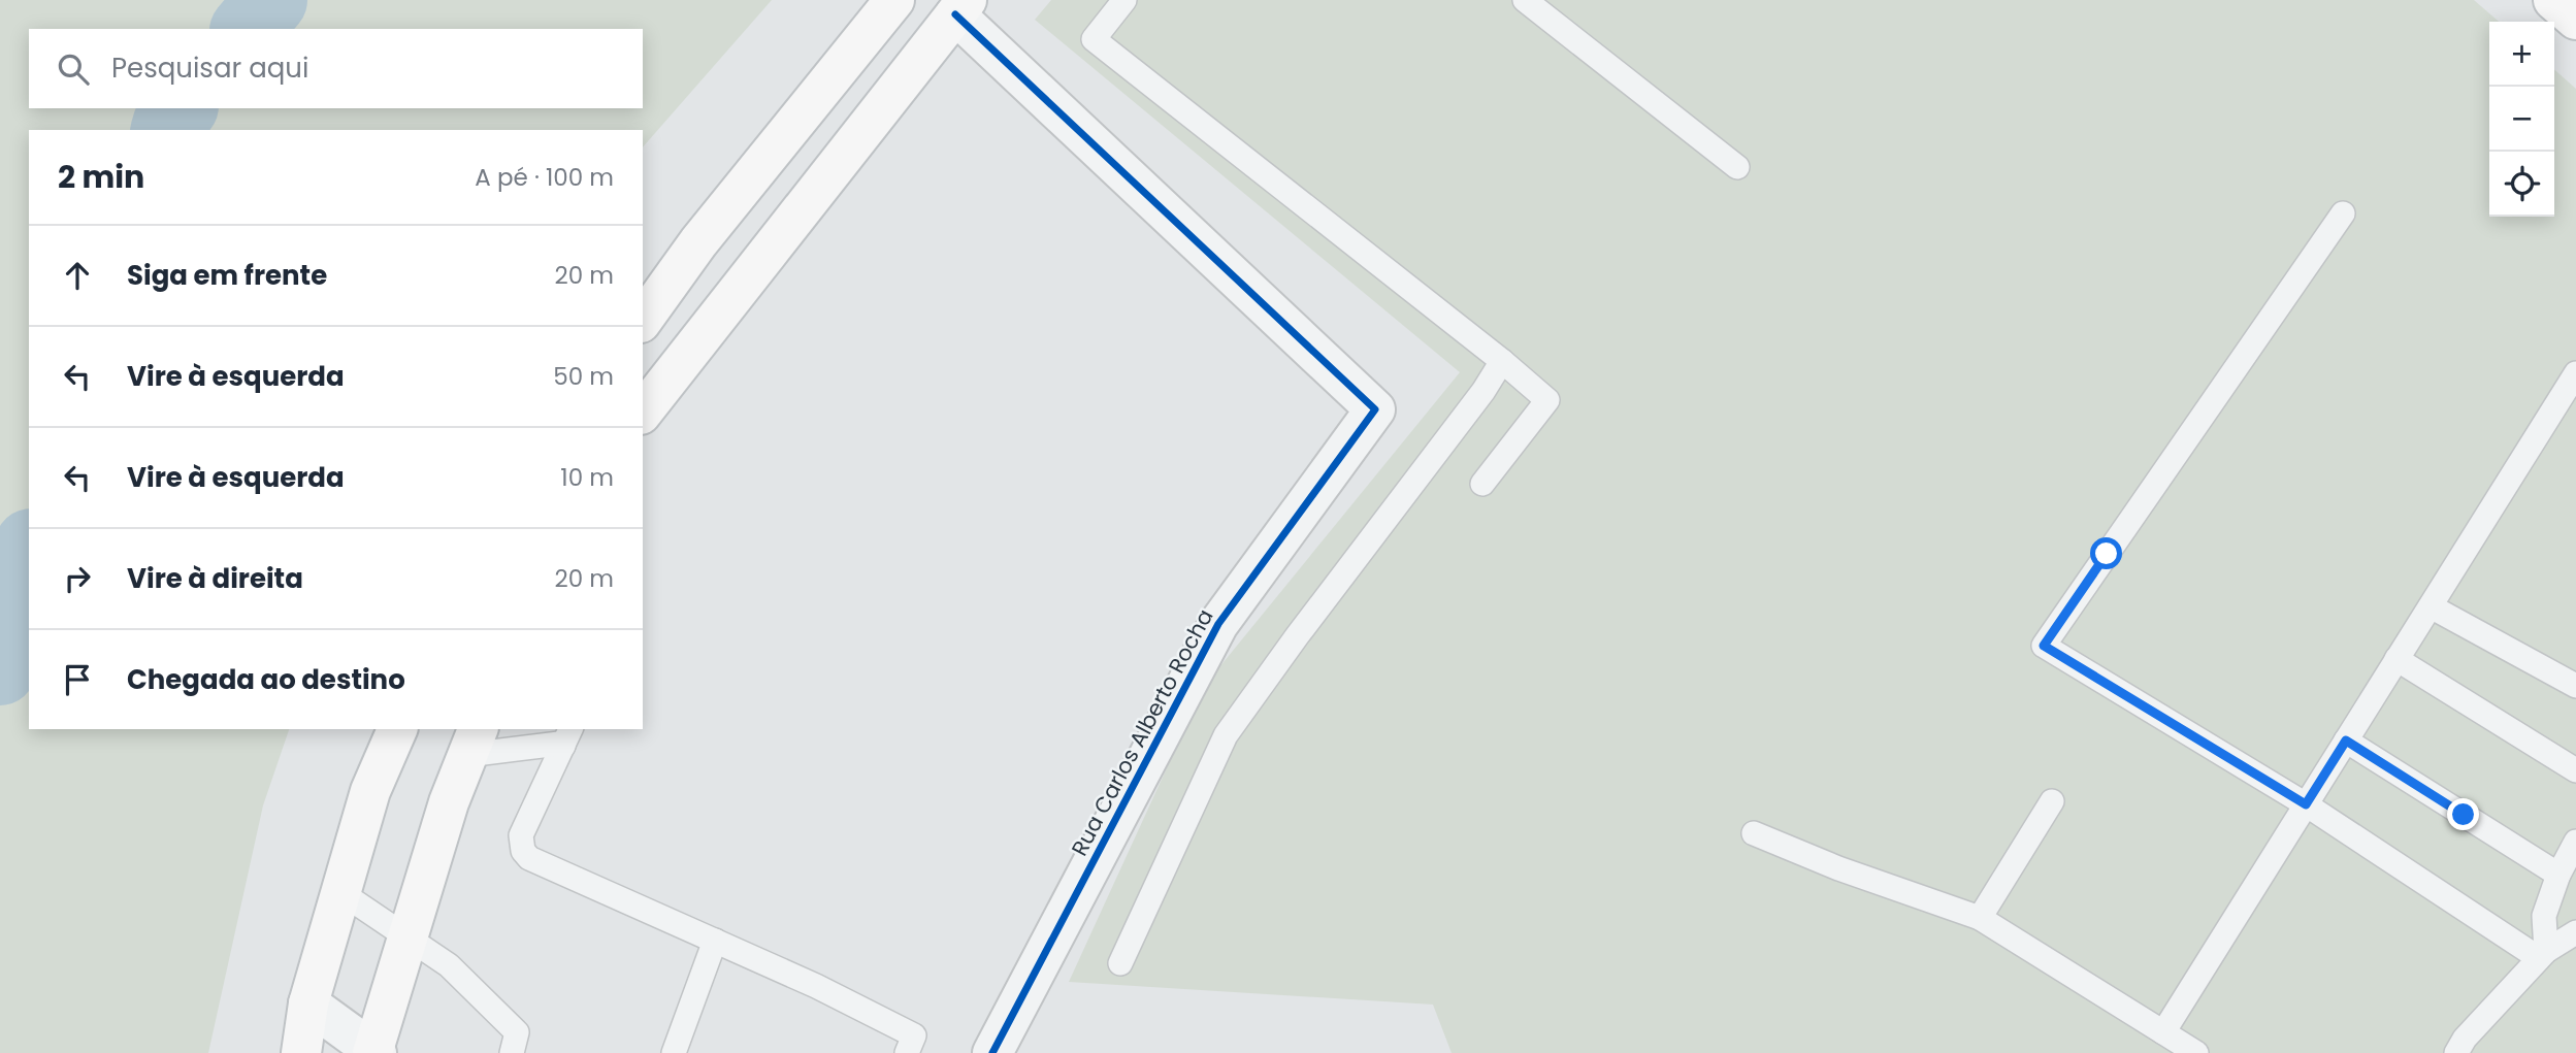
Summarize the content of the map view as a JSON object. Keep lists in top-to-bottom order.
{
  "streets": {
    "street": ["Rua Carlos Alberto Rocha"]
  },
  "page": {
    "map_buttons": ["+", "−"],
    "search": "Pesquisar aqui",
    "heading": ["2 min", "A pé · 100 m"],
    "list": [
      ["Siga em frente", "20 m"],
      ["Vire à esquerda", "50 m"],
      ["Vire à esquerda", "10 m"],
      ["Vire à direita", "20 m"],
      "Chegada ao destino"
    ]
  }
}
